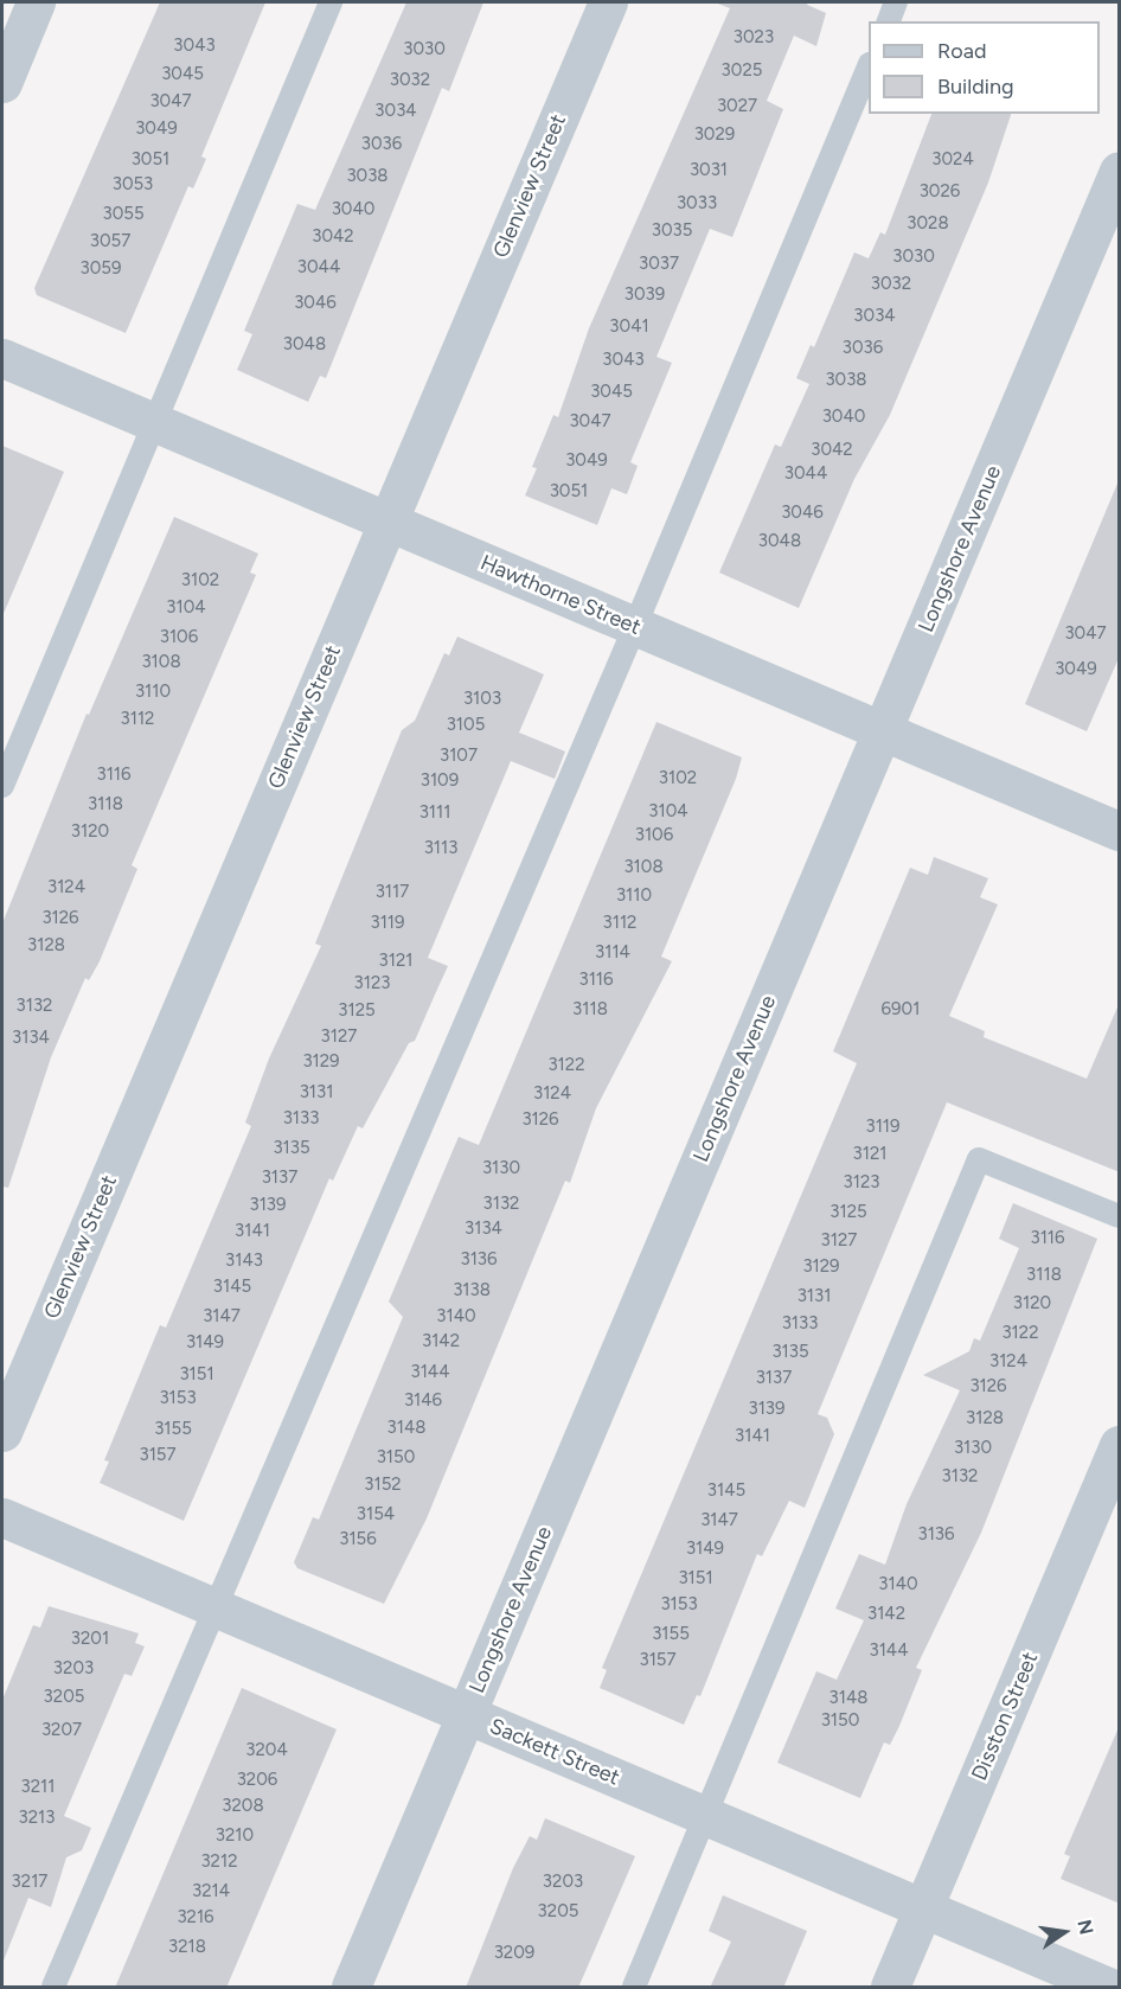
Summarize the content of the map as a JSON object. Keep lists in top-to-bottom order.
{
  "streets": {
    "street": [
      "Glenview Street",
      "Longshore Avenue",
      "Hawthorne Street",
      "Disston Street",
      "Sackett Street"
    ]
  },
  "crossings": [
    ["Glenview Street", "Hawthorne Street"],
    ["Longshore Avenue", "Hawthorne Street"],
    ["Longshore Avenue", "Sackett Street"],
    ["Disston Street", "Sackett Street"]
  ],
  "house_numbers": [
    "3023",
    "3043",
    "3030",
    "3025",
    "3045",
    "3032",
    "3047",
    "3027",
    "3034",
    "3049",
    "3029",
    "3036",
    "3051",
    "3024",
    "3031",
    "3038",
    "3053",
    "3026",
    "3033",
    "3040",
    "3055",
    "3028",
    "3035",
    "3042",
    "3057",
    "3030",
    "3037",
    "3044",
    "3059",
    "3032",
    "3039",
    "3046",
    "3034",
    "3041",
    "3048",
    "3036",
    "3043",
    "3038",
    "3045",
    "3040",
    "3047",
    "3042",
    "3049",
    "3044",
    "3051",
    "3046",
    "3048",
    "3102",
    "3104",
    "3047",
    "3106",
    "3108",
    "3049",
    "3110",
    "3103",
    "3112",
    "3105",
    "3107",
    "3116",
    "3102",
    "3109",
    "3118",
    "3104",
    "3111",
    "3120",
    "3106",
    "3113",
    "3108",
    "3124",
    "3117",
    "3110",
    "3126",
    "3119",
    "3112",
    "3128",
    "3114",
    "3121",
    "3116",
    "3123",
    "3132",
    "3118",
    "6901",
    "3125",
    "3127",
    "3134",
    "3129",
    "3122",
    "3131",
    "3124",
    "3133",
    "3126",
    "3119",
    "3135",
    "3121",
    "3130",
    "3137",
    "3123",
    "3132",
    "3139",
    "3125",
    "3134",
    "3141",
    "3116",
    "3127",
    "3136",
    "3143",
    "3129",
    "3118",
    "3145",
    "3138",
    "3131",
    "3120",
    "3147",
    "3140",
    "3133",
    "3122",
    "3142",
    "3149",
    "3135",
    "3124",
    "3144",
    "3151",
    "3137",
    "3126",
    "3153",
    "3146",
    "3139",
    "3128",
    "3148",
    "3155",
    "3141",
    "3130",
    "3157",
    "3150",
    "3132",
    "3152",
    "3145",
    "3154",
    "3147",
    "3136",
    "3156",
    "3149",
    "3151",
    "3140",
    "3153",
    "3142",
    "3155",
    "3201",
    "3144",
    "3157",
    "3203",
    "3205",
    "3148",
    "3150",
    "3207",
    "3204",
    "3206",
    "3211",
    "3208",
    "3213",
    "3210",
    "3212",
    "3217",
    "3203",
    "3214",
    "3205",
    "3216",
    "3218",
    "3209"
  ],
  "legend": ["Road", "Building"],
  "north": "right"
}
